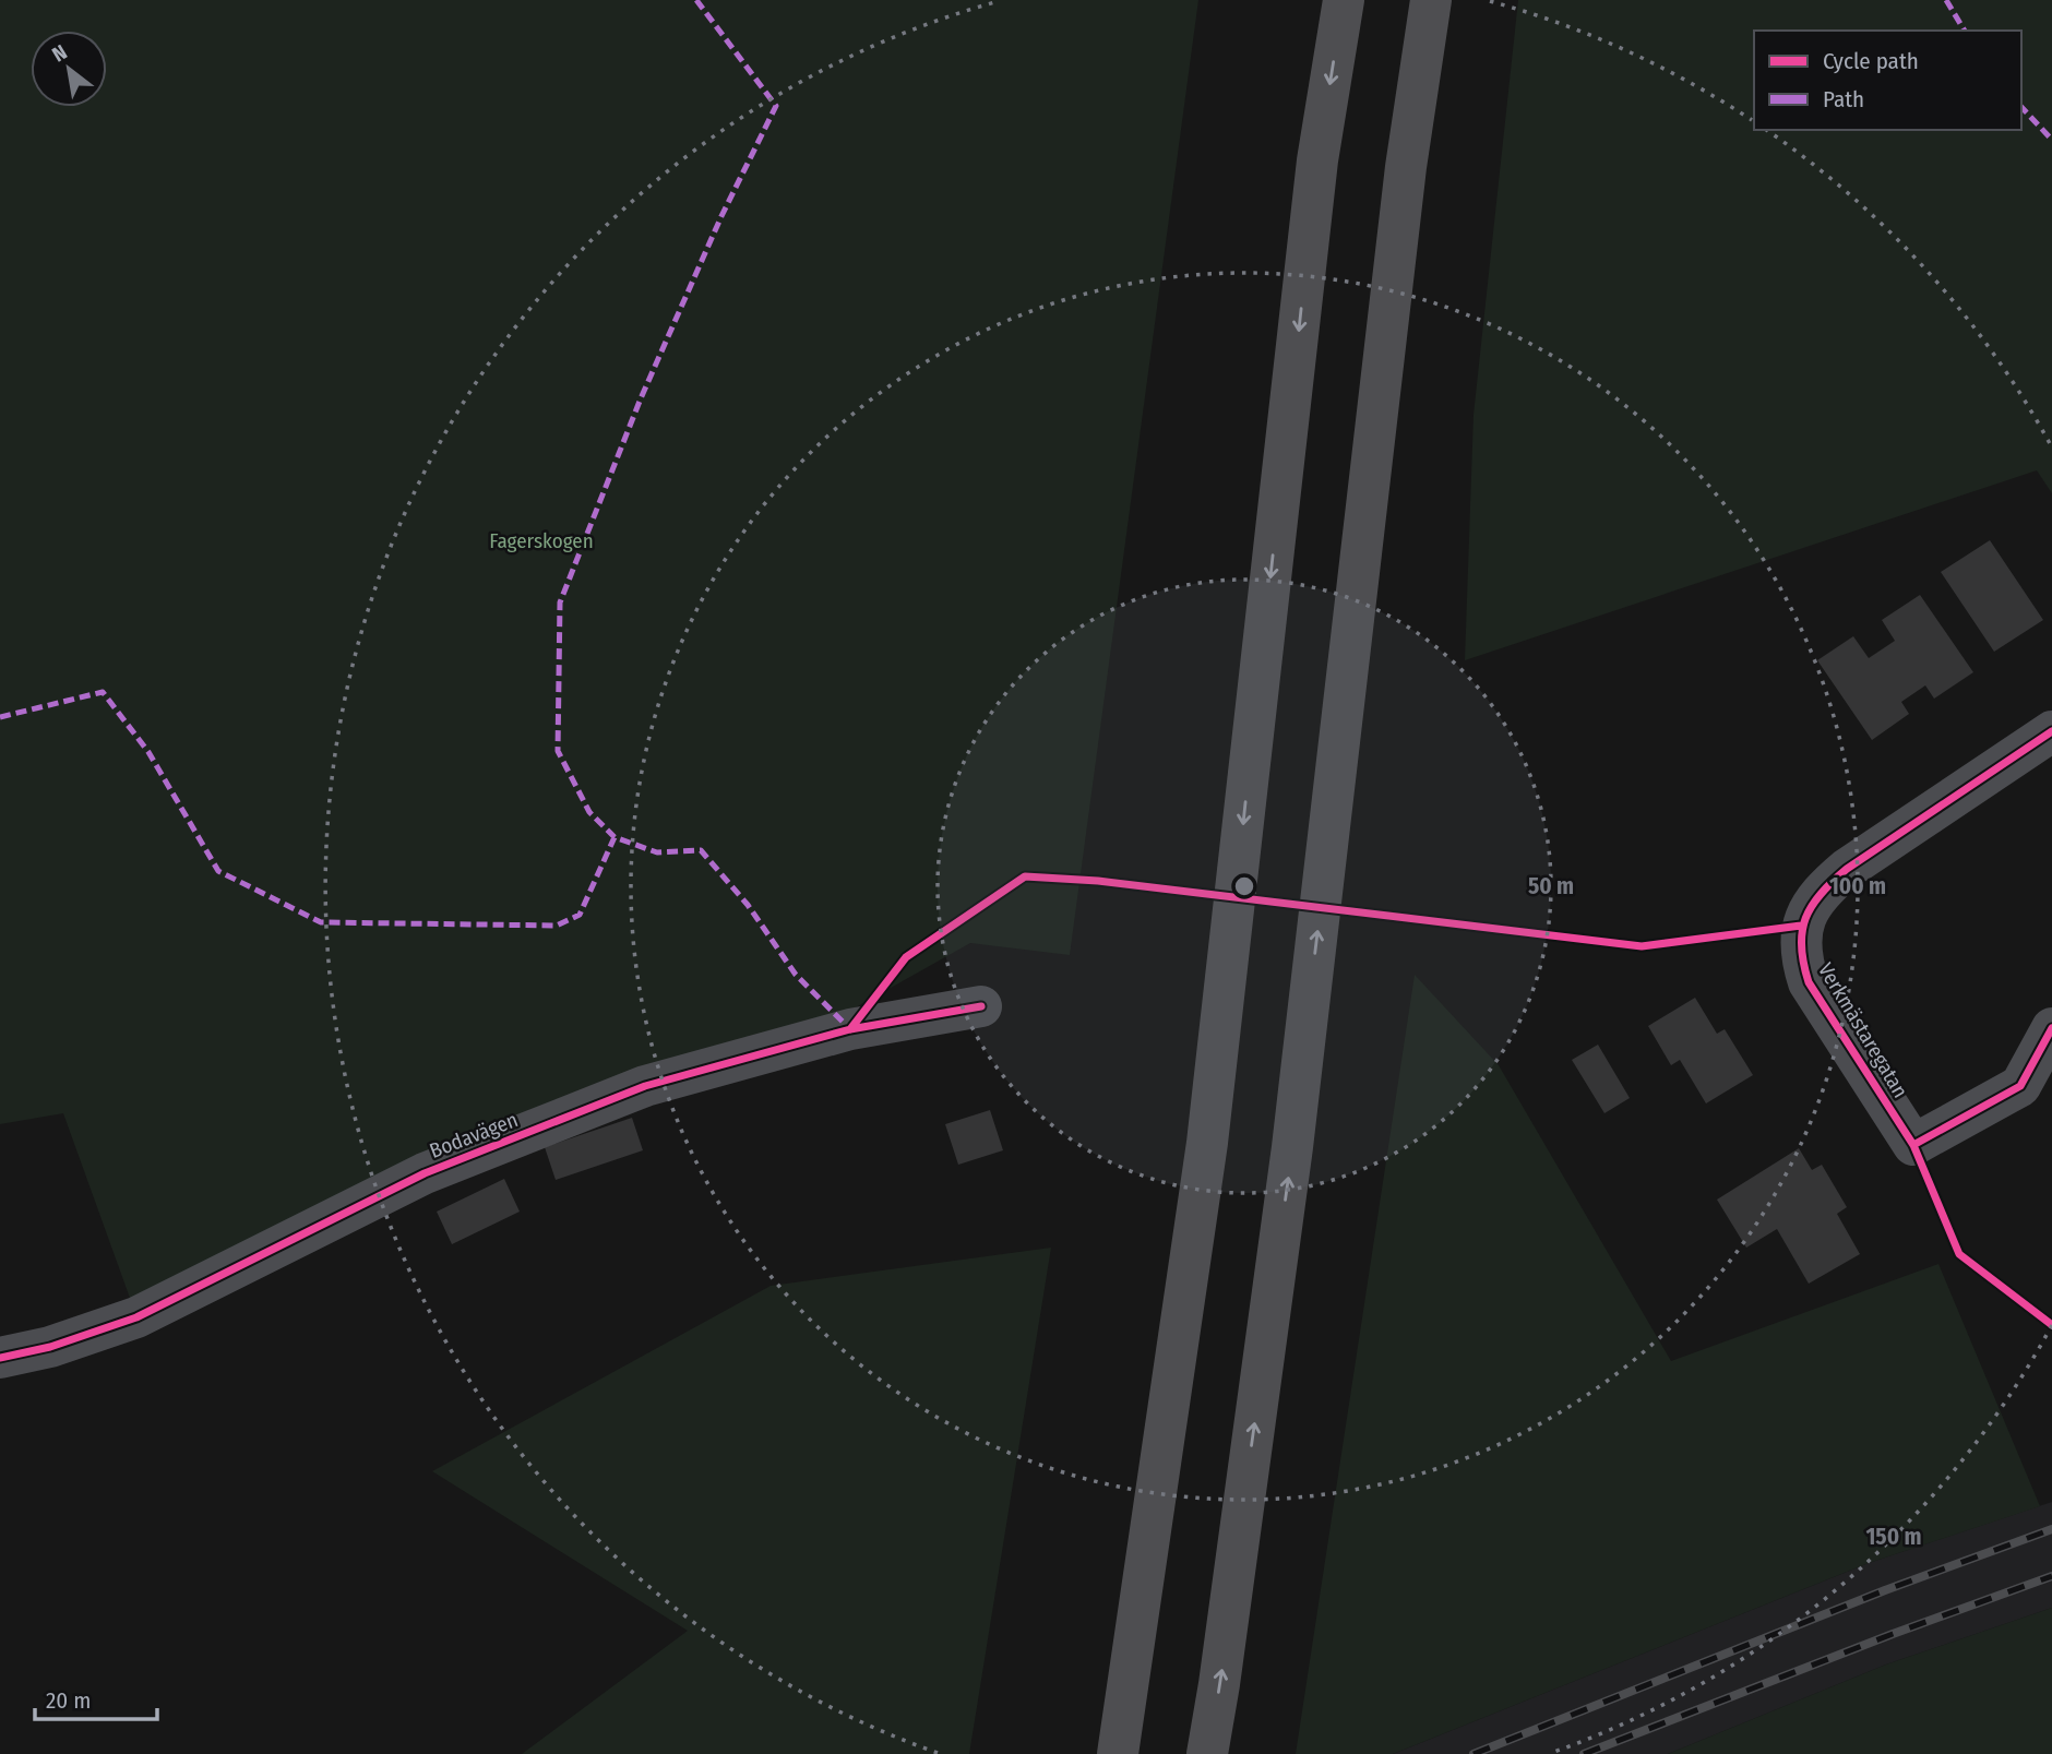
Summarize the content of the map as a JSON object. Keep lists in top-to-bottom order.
{
  "streets": {
    "street": ["Verkmästaregatan", "Bodavägen"]
  },
  "parks": ["Fagerskogen"],
  "legend": ["Cycle path", "Path"],
  "scale_bar": "20 m",
  "north": "top left",
  "rings": ["50 m", "100 m", "150 m"]
}
